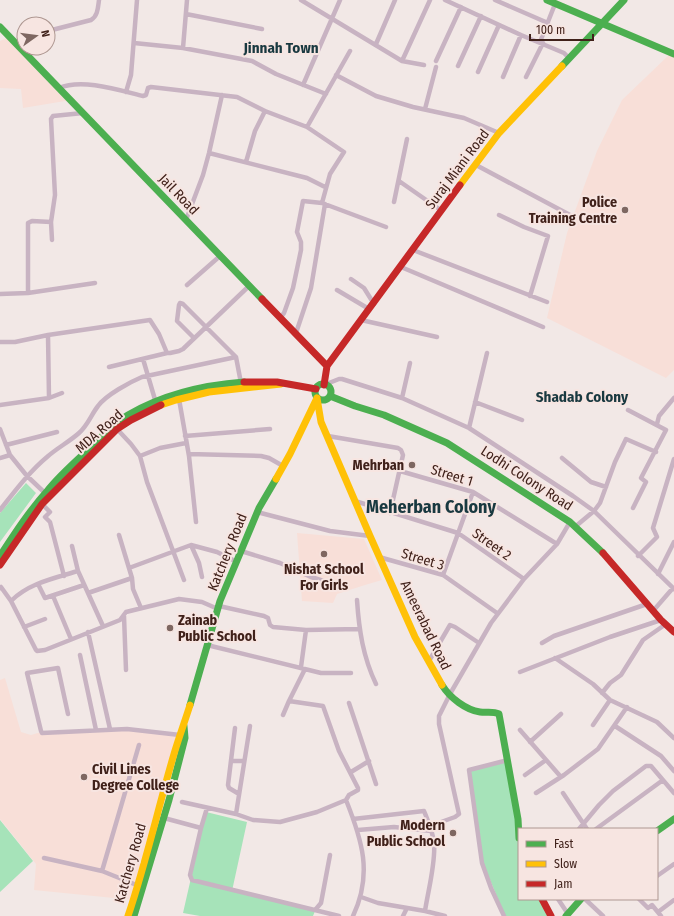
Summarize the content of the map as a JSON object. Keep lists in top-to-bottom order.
{
  "streets": {
    "main road": [
      "Suraj Miani Road",
      "Jail Road",
      "MDA Road",
      "Lodhi Colony Road",
      "Katchery Road",
      "Ameerabad Road"
    ],
    "street": ["Street 1", "Street 2", "Street 3"]
  },
  "crossings": [
    ["Suraj Miani Road", "Jail Road"],
    ["MDA Road", "Lodhi Colony Road"],
    ["MDA Road", "Katchery Road"],
    ["MDA Road", "Ameerabad Road"],
    ["Lodhi Colony Road", "Katchery Road"],
    ["Lodhi Colony Road", "Ameerabad Road"],
    ["Street 2", "Ameerabad Road"],
    ["Katchery Road", "Ameerabad Road"],
    ["Street 3", "Ameerabad Road"]
  ],
  "districts": ["Jinnah Town", "Shadab Colony", "Meherban Colony"],
  "places": [
    "Police Training Centre",
    "Mehrban",
    "Nishat School For Girls",
    "Zainab Public School",
    "Civil Lines Degree College",
    "Modern Public School"
  ],
  "legend": ["Fast", "Slow", "Jam"],
  "scale_bar": "100 m",
  "north": "right"
}
